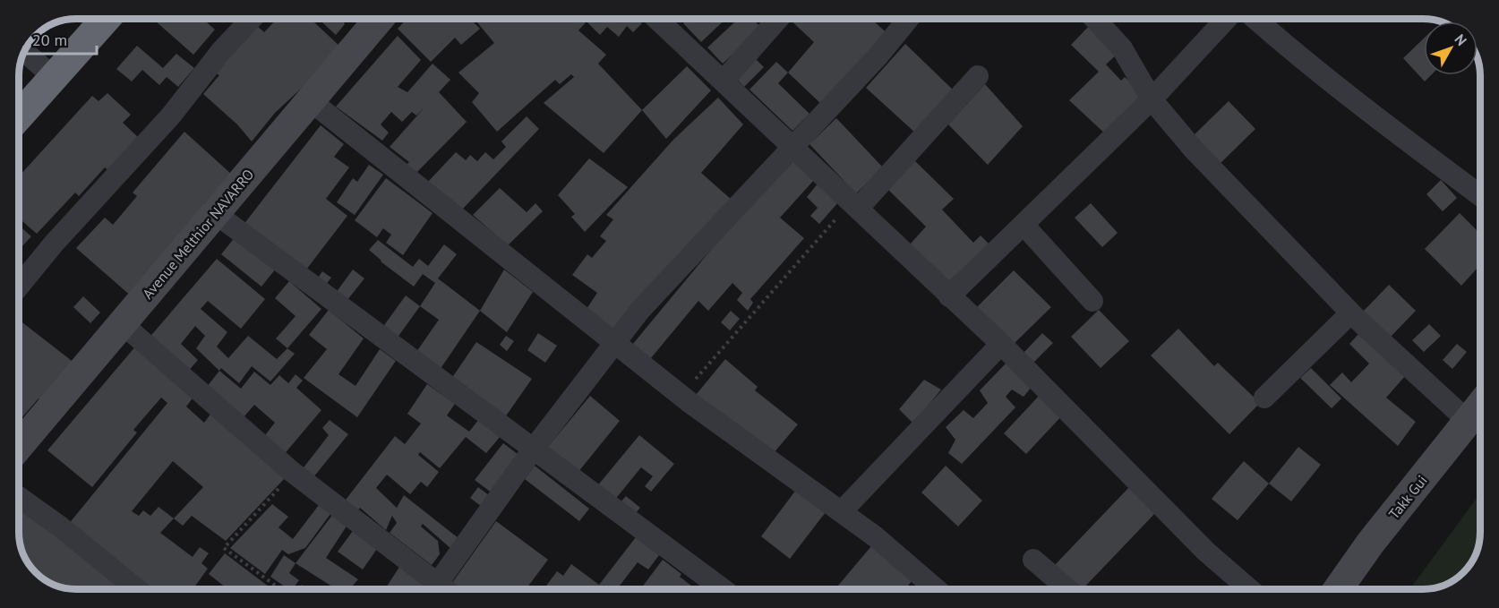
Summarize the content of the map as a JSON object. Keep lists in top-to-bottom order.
{
  "streets": {
    "street": ["Avenue Melthior NAVARRO", "Takk Gui"]
  },
  "scale_bar": "20 m",
  "north": "top right"
}
